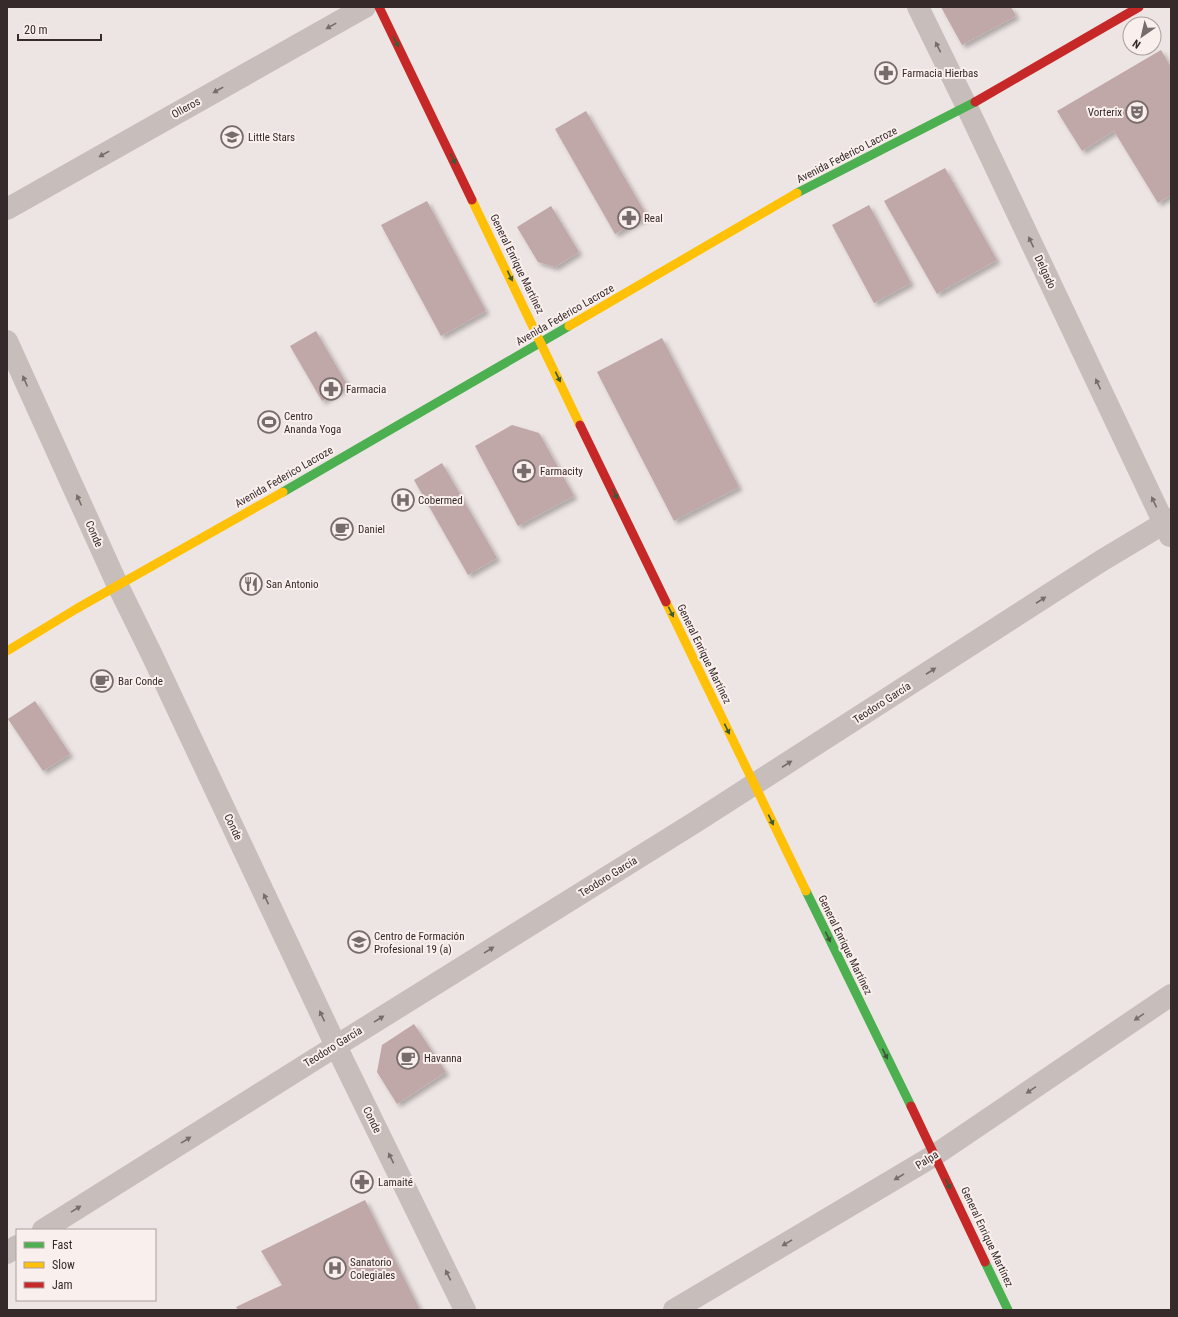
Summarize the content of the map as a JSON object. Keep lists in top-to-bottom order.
{
  "streets": {
    "street": [
      "Olleros",
      "Avenida Federico Lacroze",
      "General Enrique Martínez",
      "Delgado",
      "Conde",
      "Teodoro García",
      "Palpa"
    ]
  },
  "crossings": [
    ["Avenida Federico Lacroze", "General Enrique Martínez"],
    ["Avenida Federico Lacroze", "Delgado"],
    ["Avenida Federico Lacroze", "Conde"],
    ["General Enrique Martínez", "Teodoro García"],
    ["General Enrique Martínez", "Palpa"],
    ["Delgado", "Teodoro García"],
    ["Conde", "Teodoro García"]
  ],
  "one_way": [
    "Olleros",
    "General Enrique Martínez",
    "Delgado",
    "Conde",
    "Teodoro García",
    "Palpa"
  ],
  "places": {
    "pharmacy": [
      "Farmacia Hierbas",
      "Real",
      "Farmacia",
      "Farmacity",
      "Lamaité"
    ],
    "theatre": ["Vorterix"],
    "school or university": ["Little Stars", "Centro de Formación Profesional 19 (a)"],
    "sports": ["Centro Ananda Yoga"],
    "hospital": ["Cobermed", "Sanatorio Colegiales"],
    "cafe": ["Daniel", "Bar Conde", "Havanna"],
    "restaurant": ["San Antonio"]
  },
  "legend": ["Fast", "Slow", "Jam"],
  "scale_bar": "20 m",
  "north": "bottom left"
}
